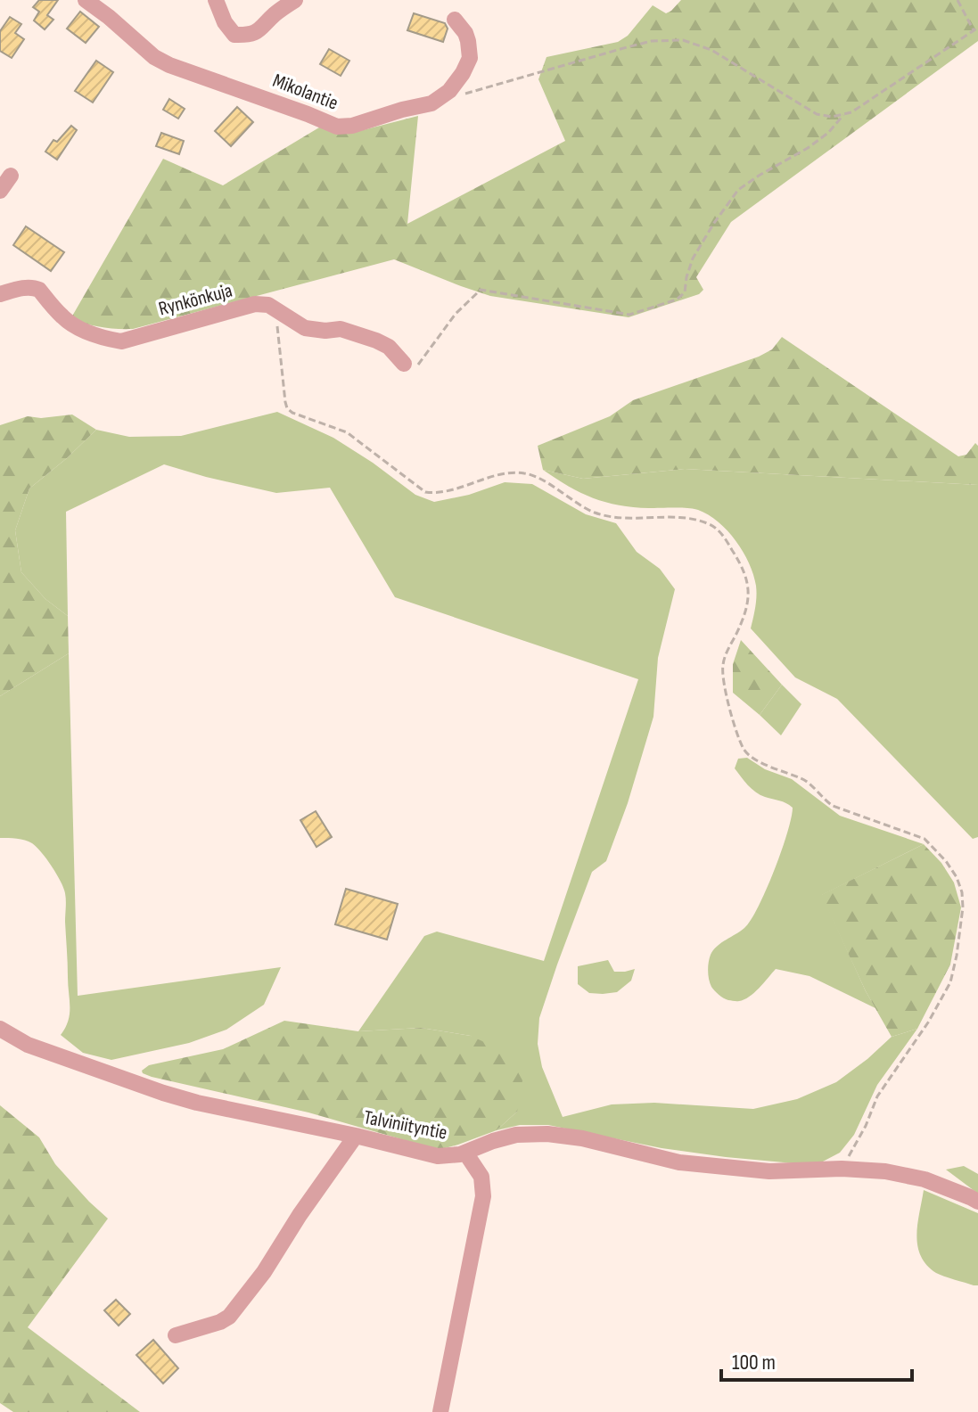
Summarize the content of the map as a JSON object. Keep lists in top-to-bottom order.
{
  "streets": {
    "street": ["Mikolantie", "Rynkönkuja", "Talviniityntie"]
  },
  "scale_bar": "100 m"
}
